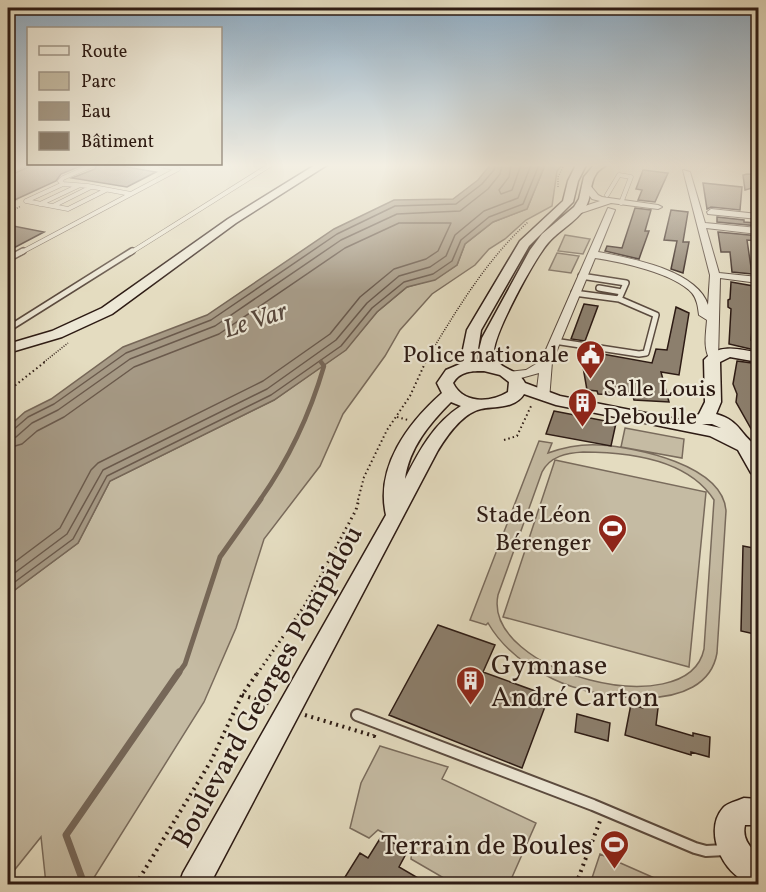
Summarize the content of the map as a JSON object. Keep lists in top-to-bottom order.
{
  "streets": {
    "main road": ["Boulevard Georges Pompidou"]
  },
  "water": ["Le Var"],
  "places": {
    "public building": ["Police nationale"],
    "building": ["Salle Louis Deboulle", "Gymnase André Carton"],
    "sports": ["Stade Léon Bérenger", "Terrain de Boules"]
  },
  "legend": [
    "Route",
    "Parc",
    "Eau",
    "Bâtiment"
  ]
}
